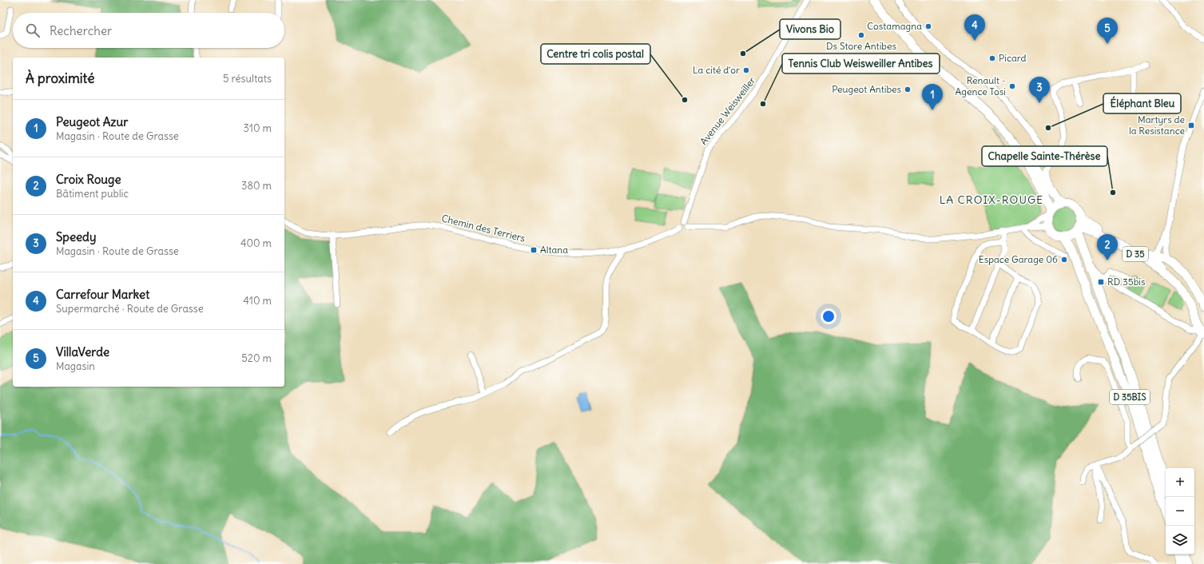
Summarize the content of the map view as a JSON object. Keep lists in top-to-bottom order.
{
  "streets": {
    "main road": ["D 35", "D 35BIS"],
    "street": ["Avenue Weisweiller", "Chemin des Terriers"]
  },
  "crossings": [
    ["Avenue Weisweiller", "Chemin des Terriers"],
    ["D 35", "D 35BIS"]
  ],
  "districts": ["LA CROIX-ROUGE"],
  "places": {
    "other": [
      "Costamagna",
      "Ds Store Antibes",
      "Vivons Bio",
      "Picard",
      "La cité d'or",
      "Renault - Agence Tosi",
      "Peugeot Antibes",
      "Centre tri colis postal",
      "Tennis Club Weisweiller Antibes",
      "Éléphant Bleu",
      "Chapelle Sainte-Thérèse",
      "Espace Garage 06"
    ],
    "transit": ["Martyrs de la Resistance", "Altana", "RD 35bis"]
  },
  "page": {
    "search": "Rechercher",
    "pins": [
      "4",
      "5",
      "3",
      "1",
      "2"
    ],
    "heading": ["À proximité", "5 résultats"],
    "list": [
      {
        "mark": "1",
        "name": "Peugeot Azur",
        "note": "Magasin · Route de Grasse",
        "value": "310 m"
      },
      {
        "mark": "2",
        "name": "Croix Rouge",
        "note": "Bâtiment public",
        "value": "380 m"
      },
      {
        "mark": "3",
        "name": "Speedy",
        "note": "Magasin · Route de Grasse",
        "value": "400 m"
      },
      {
        "mark": "4",
        "name": "Carrefour Market",
        "note": "Supermarché · Route de Grasse",
        "value": "410 m"
      },
      {
        "mark": "5",
        "name": "VillaVerde",
        "note": "Magasin",
        "value": "520 m"
      }
    ],
    "map_buttons": ["+", "−"]
  }
}
